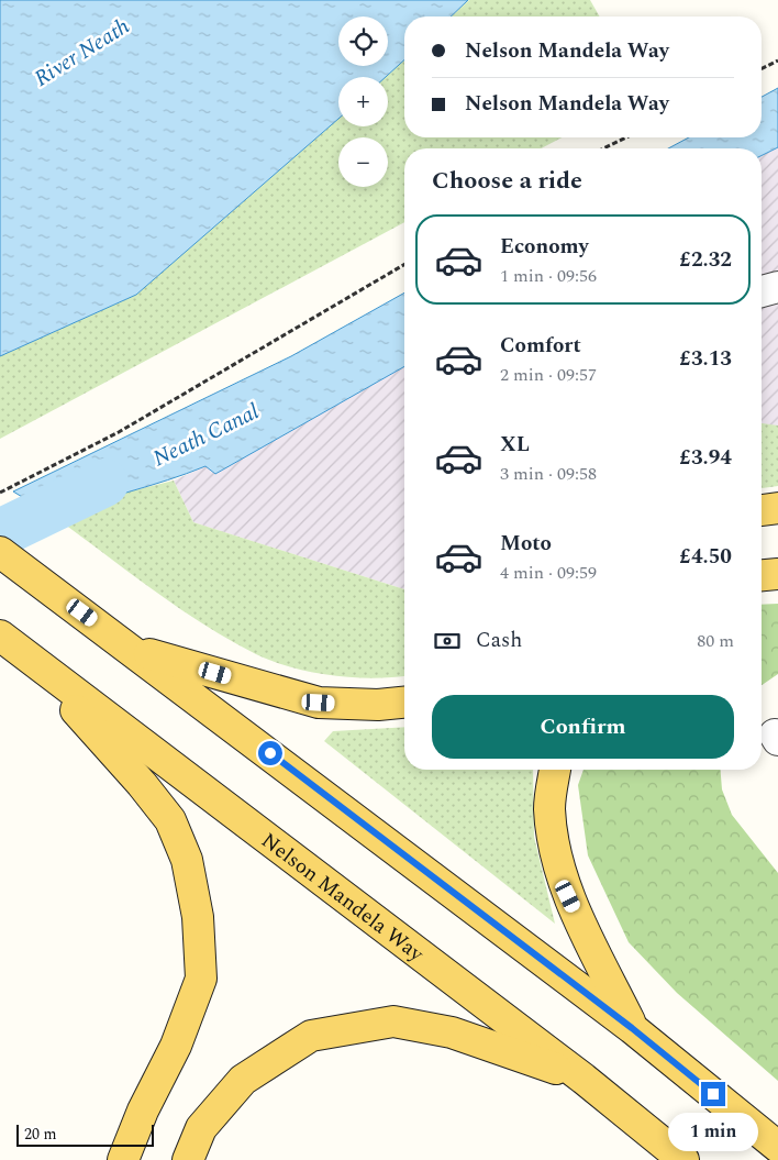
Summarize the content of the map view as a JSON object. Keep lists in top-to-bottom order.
{
  "streets": {
    "main road": ["Nelson Mandela Way"]
  },
  "water": ["River Neath", "Neath Canal"],
  "scale_bar": "20 m",
  "page": {
    "map_buttons": ["+", "−"],
    "banner": ["Nelson Mandela Way", "Nelson Mandela Way"],
    "heading": "Choose a ride",
    "list": [
      {
        "name": "Economy",
        "note": "1 min · 09:56",
        "value": "£2.32"
      },
      {
        "name": "Comfort",
        "note": "2 min · 09:57",
        "value": "£3.13"
      },
      {
        "name": "XL",
        "note": "3 min · 09:58",
        "value": "£3.94"
      },
      {
        "name": "Moto",
        "note": "4 min · 09:59",
        "value": "£4.50"
      }
    ],
    "pay": ["Cash", "80 m"],
    "buttons": "Confirm",
    "bubble": "1 min",
    "scale": "20 m"
  }
}
